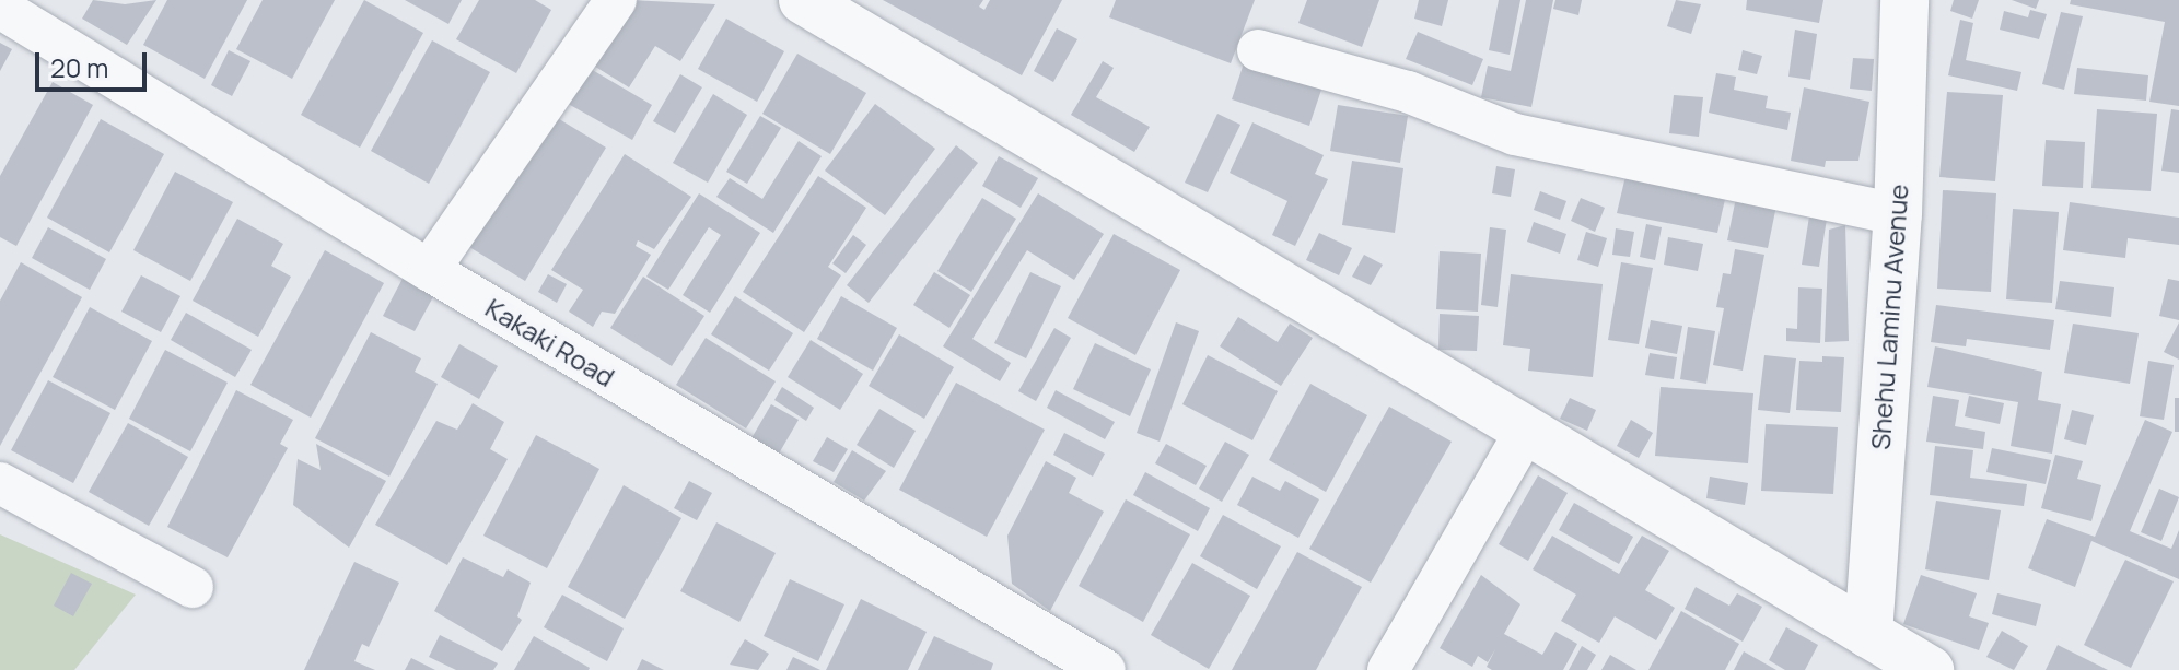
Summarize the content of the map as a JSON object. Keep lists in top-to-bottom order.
{
  "streets": {
    "street": ["Shehu Laminu Avenue", "Kakaki Road"]
  },
  "scale_bar": "20 m"
}
